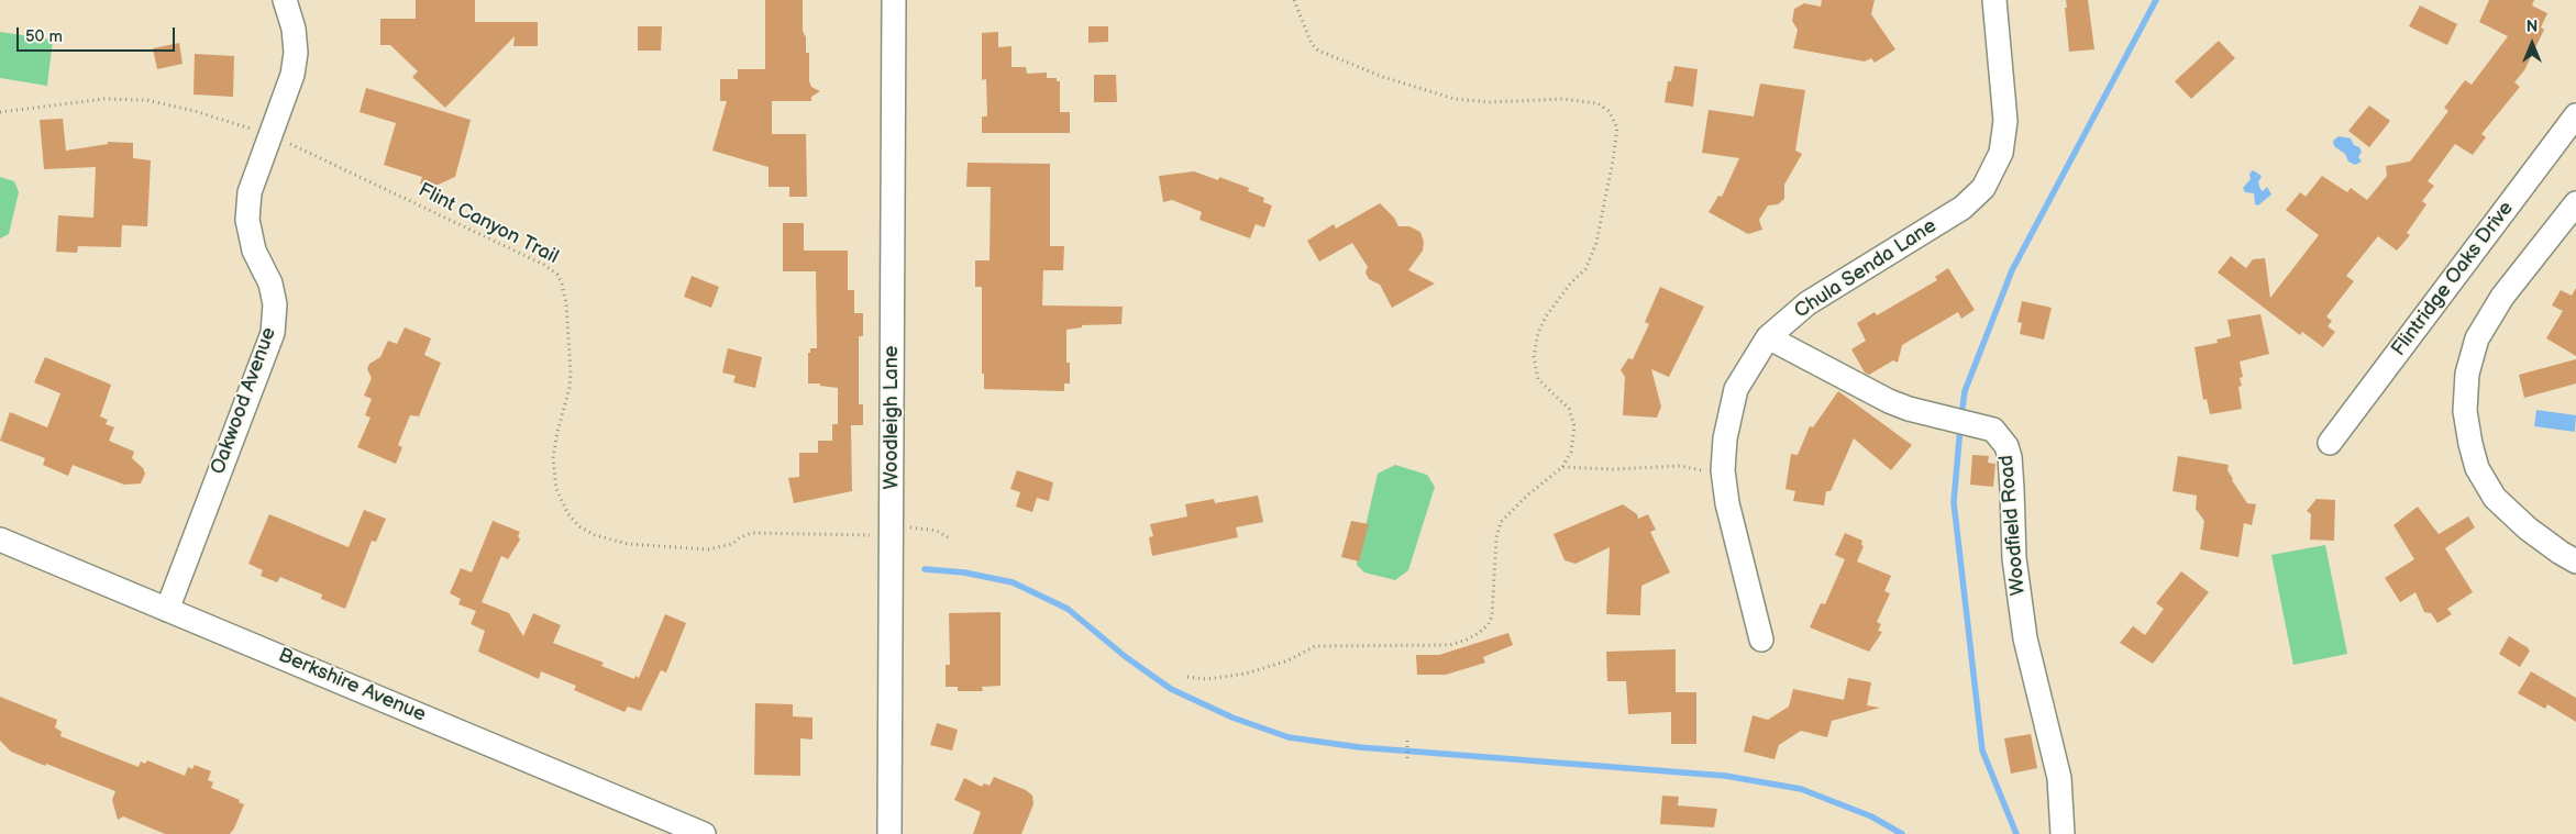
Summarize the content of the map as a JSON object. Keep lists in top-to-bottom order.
{
  "streets": {
    "street": [
      "Chula Senda Lane",
      "Flintridge Oaks Drive",
      "Oakwood Avenue",
      "Woodleigh Lane",
      "Woodfield Road",
      "Berkshire Avenue"
    ],
    "path": ["Flint Canyon Trail"]
  },
  "crossings": [
    ["Chula Senda Lane", "Woodfield Road"],
    ["Oakwood Avenue", "Berkshire Avenue"]
  ],
  "scale_bar": "50 m",
  "north": "top"
}
